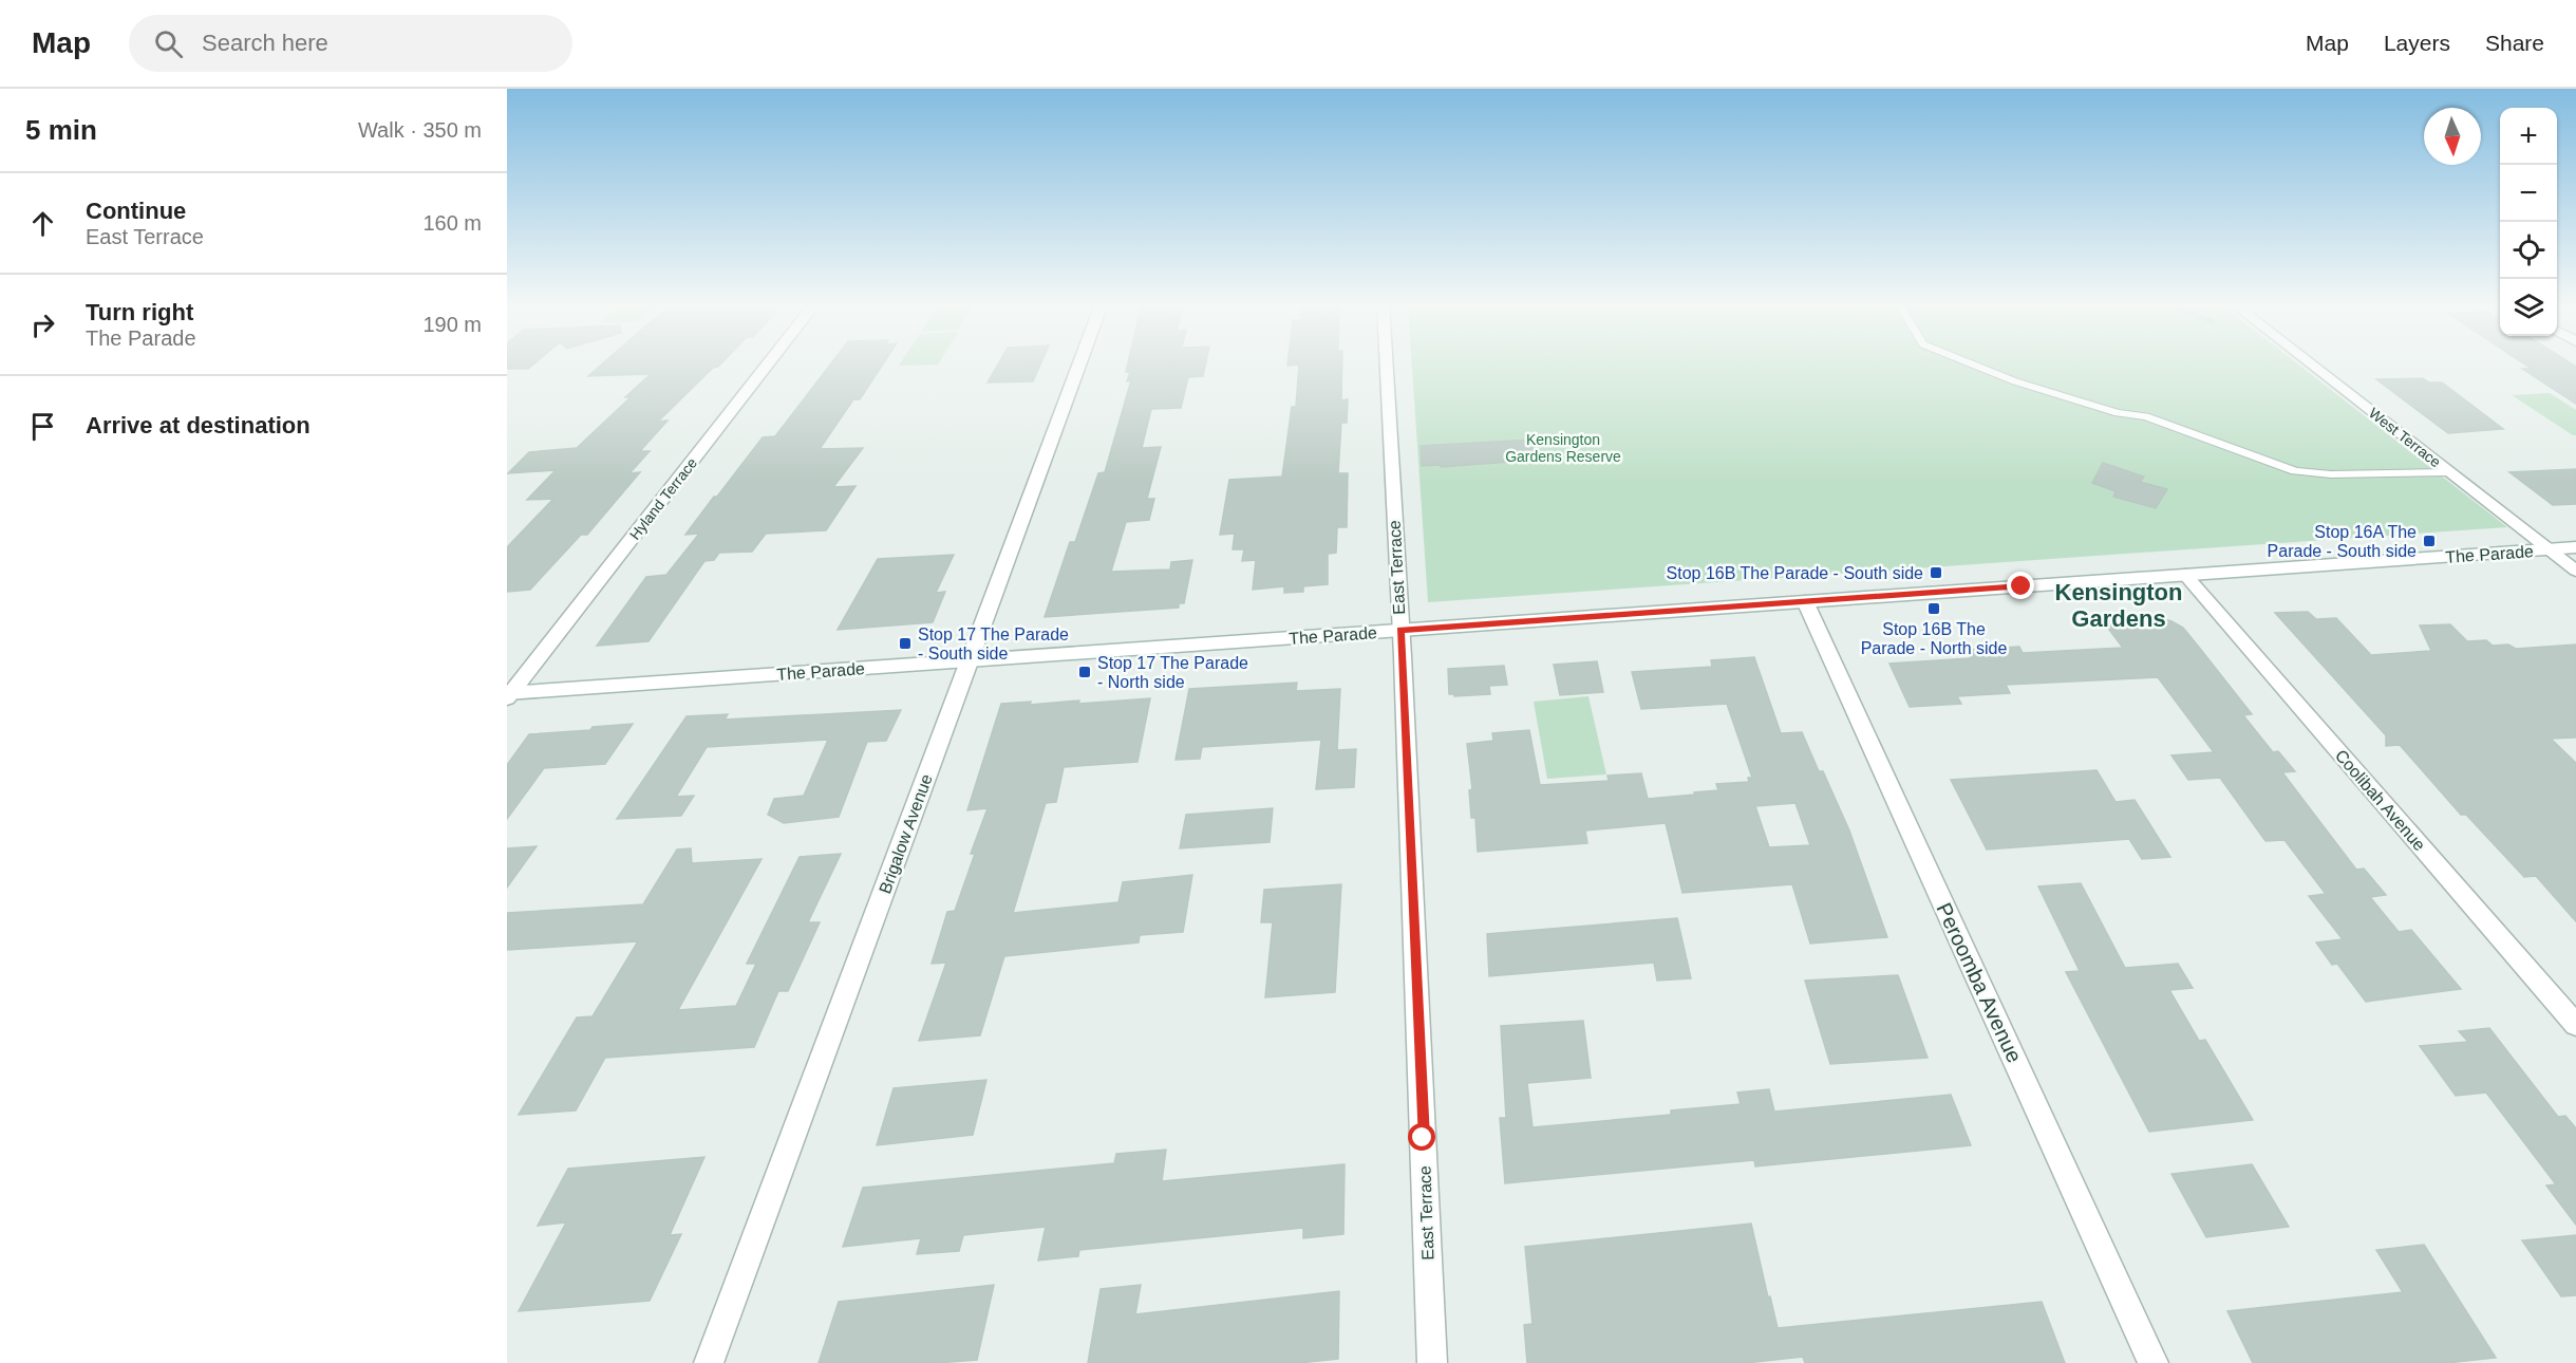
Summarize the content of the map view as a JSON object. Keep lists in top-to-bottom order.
{
  "streets": {
    "street": [
      "West Terrace",
      "Hyland Terrace",
      "The Parade",
      "East Terrace",
      "Coolibah Avenue",
      "Brigalow Avenue",
      "Peroomba Avenue"
    ]
  },
  "crossings": [
    ["West Terrace", "The Parade"],
    ["Hyland Terrace", "The Parade"],
    ["The Parade", "East Terrace"],
    ["The Parade", "Coolibah Avenue"],
    ["The Parade", "Brigalow Avenue"],
    ["The Parade", "Peroomba Avenue"]
  ],
  "districts": ["Kensington Gardens"],
  "parks": ["Kensington Gardens Reserve"],
  "places": {
    "transit": [
      "Stop 16A The Parade - South side",
      "Stop 16B The Parade - South side",
      "Stop 16B The Parade - North side",
      "Stop 17 The Parade - South side",
      "Stop 17 The Parade - North side"
    ]
  },
  "north": "bottom",
  "page": {
    "header": "Map",
    "search": "Search here",
    "nav": ["Map", "Layers", "Share"],
    "heading": ["5 min", "Walk · 350 m"],
    "map_buttons": ["+", "−"],
    "list": [
      ["Continue", "East Terrace", "160 m"],
      ["Turn right", "The Parade", "190 m"],
      "Arrive at destination"
    ]
  }
}
